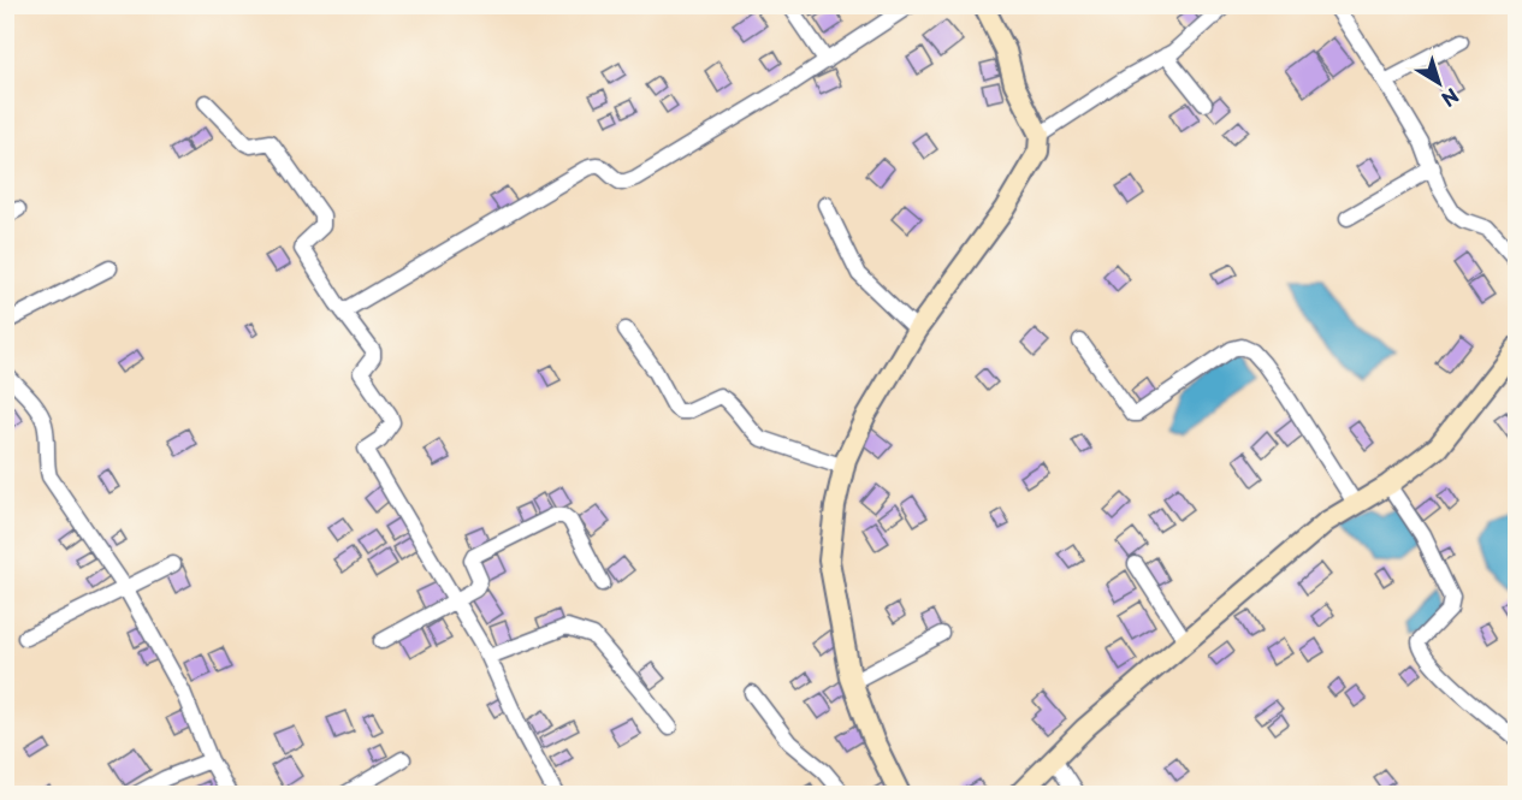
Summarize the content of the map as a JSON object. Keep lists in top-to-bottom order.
{
  "north": "bottom right"
}
